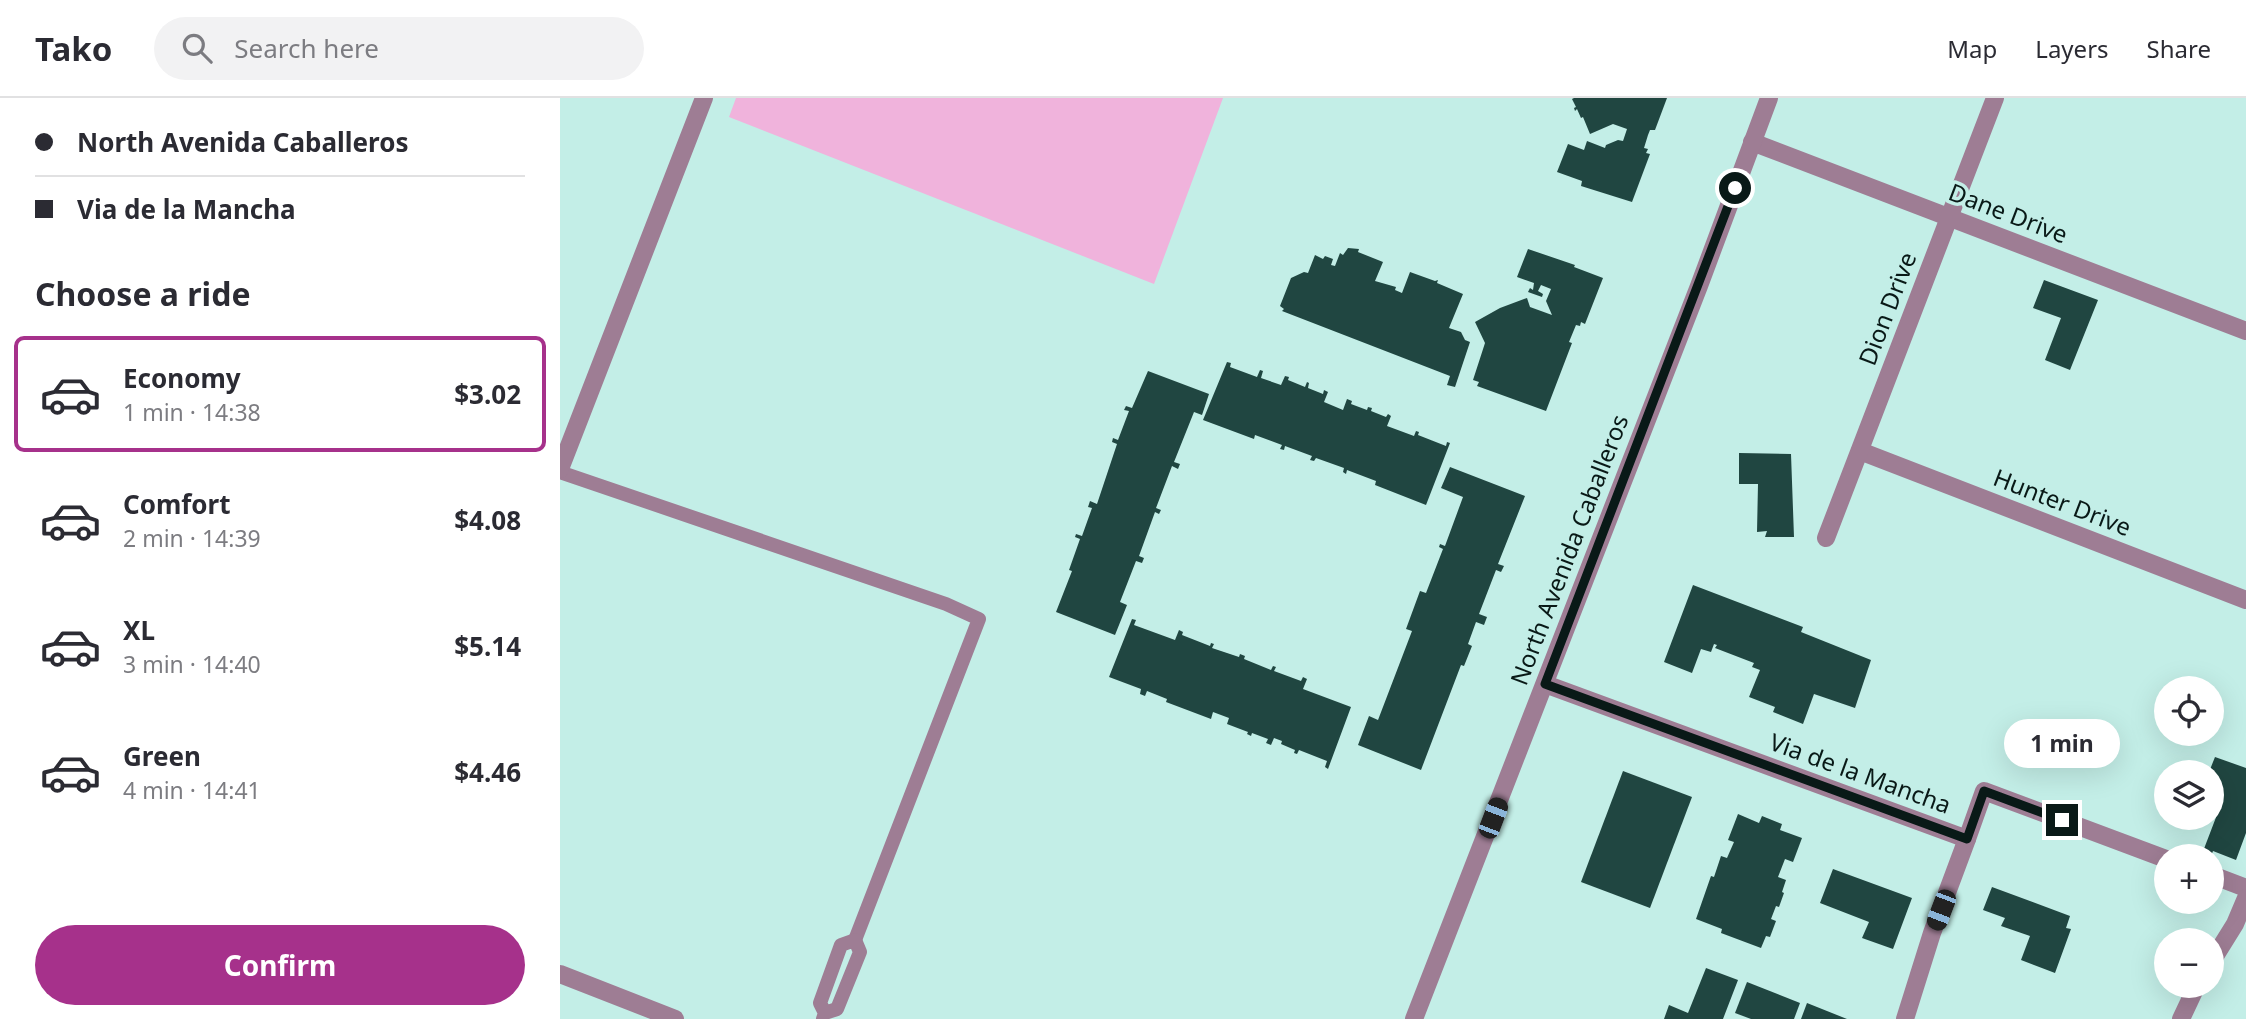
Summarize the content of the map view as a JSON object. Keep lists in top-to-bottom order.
{
  "streets": {
    "street": [
      "Dane Drive",
      "Dion Drive",
      "Hunter Drive",
      "North Avenida Caballeros",
      "Via de la Mancha"
    ]
  },
  "crossings": [
    ["Dane Drive", "Dion Drive"],
    ["Dane Drive", "North Avenida Caballeros"],
    ["Dion Drive", "Hunter Drive"],
    ["North Avenida Caballeros", "Via de la Mancha"]
  ],
  "page": {
    "header": "Tako",
    "search": "Search here",
    "nav": ["Map", "Layers", "Share"],
    "banner": ["North Avenida Caballeros", "Via de la Mancha"],
    "heading": "Choose a ride",
    "list": [
      {
        "name": "Economy",
        "note": "1 min · 14:38",
        "value": "$3.02"
      },
      {
        "name": "Comfort",
        "note": "2 min · 14:39",
        "value": "$4.08"
      },
      {
        "name": "XL",
        "note": "3 min · 14:40",
        "value": "$5.14"
      },
      {
        "name": "Green",
        "note": "4 min · 14:41",
        "value": "$4.46"
      }
    ],
    "map_buttons": ["+", "−"],
    "bubble": "1 min",
    "buttons": "Confirm"
  }
}
